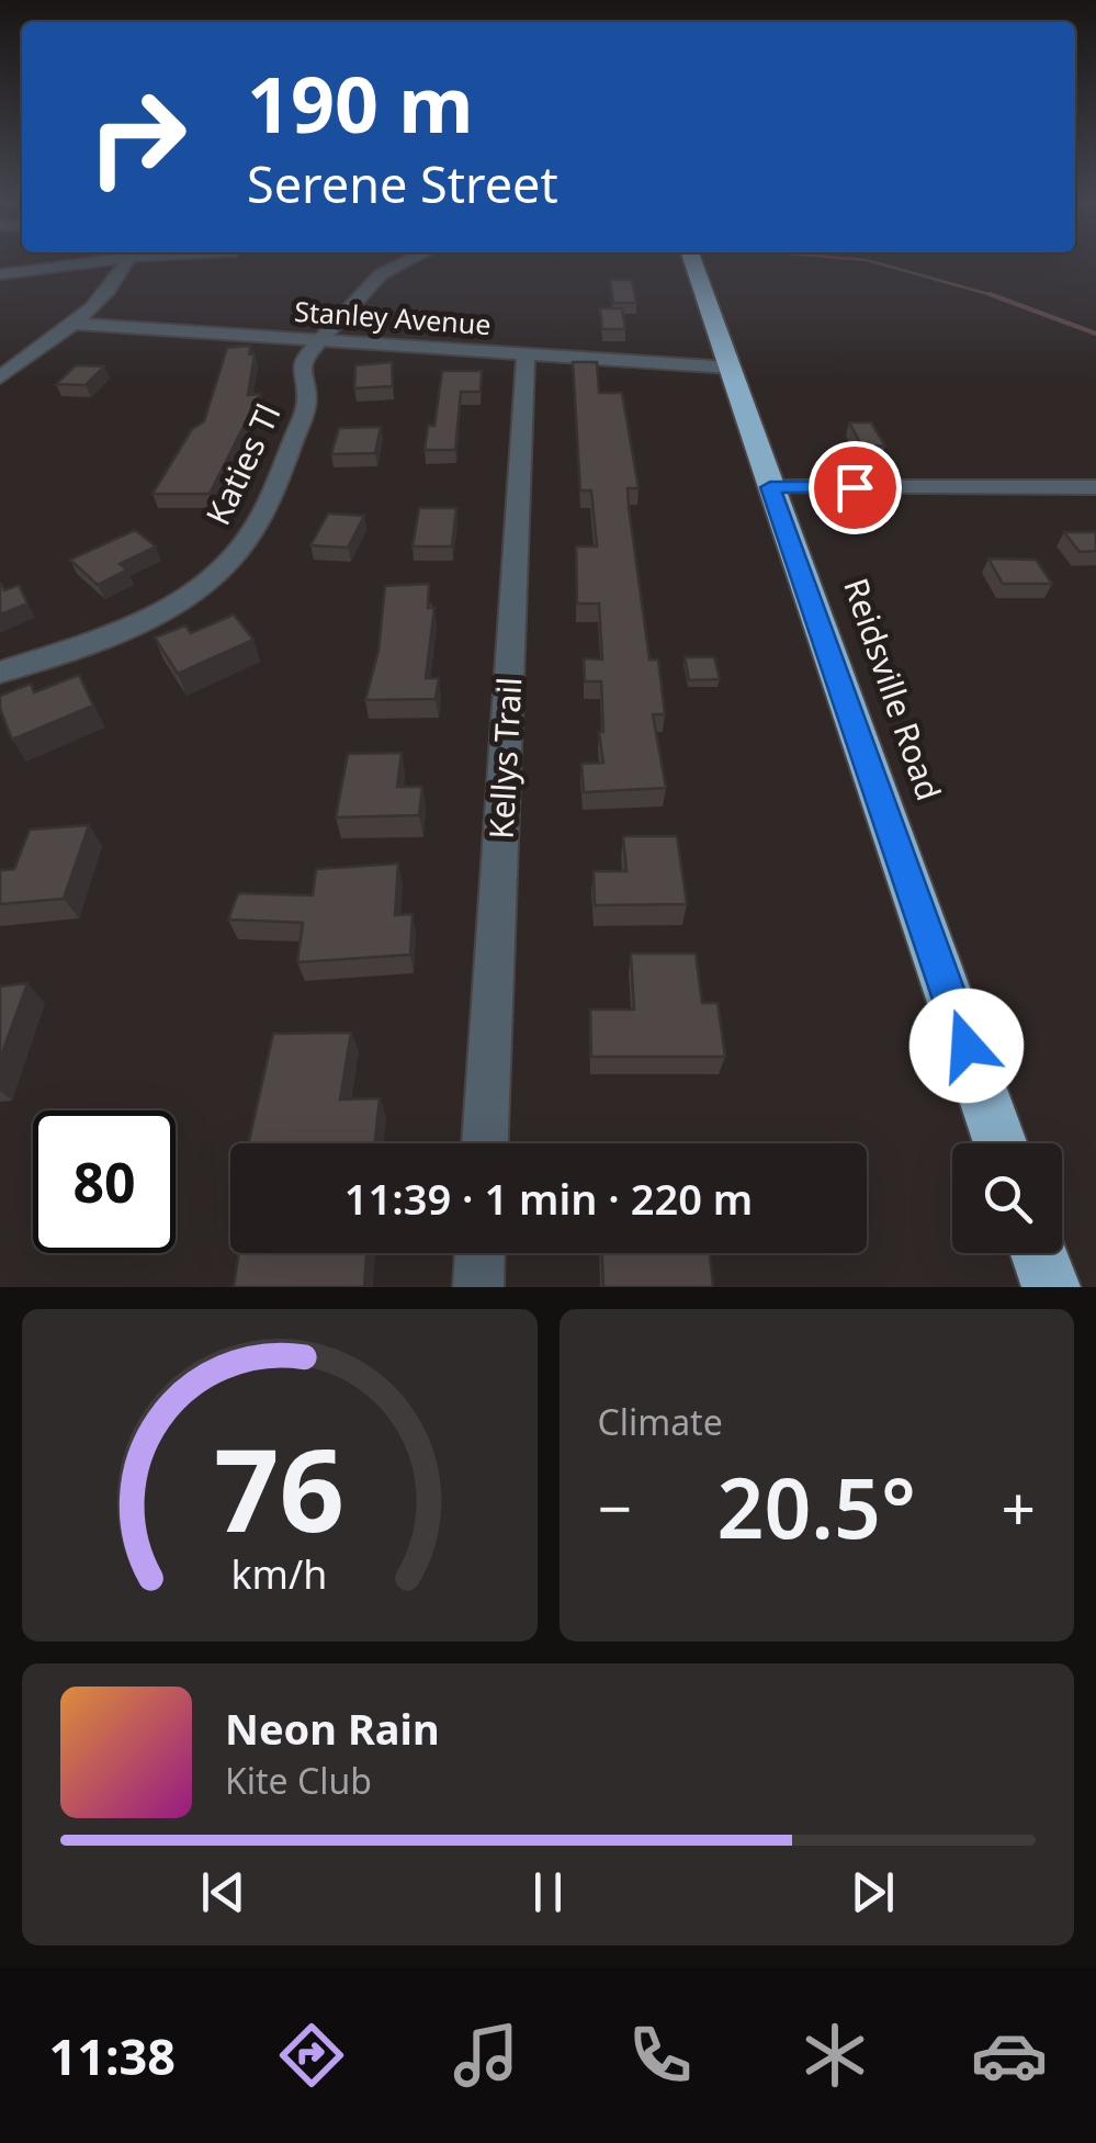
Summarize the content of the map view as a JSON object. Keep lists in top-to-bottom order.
{
  "streets": {
    "highway": ["Reidsville Road"],
    "street": ["Stanley Avenue", "Katies Tl", "Kellys Trail"]
  },
  "crossings": [
    ["Stanley Avenue", "Katies Tl"],
    ["Stanley Avenue", "Reidsville Road"],
    ["Stanley Avenue", "Kellys Trail"]
  ],
  "page": {
    "turn": ["190 m", "Serene Street"],
    "limit": "80",
    "trip": "11:39 · 1 min · 220 m",
    "tile": "Climate",
    "heat": ["−", "20.5°", "+"],
    "song": ["Neon Rain", "Kite Club"],
    "tabs": "11:38",
    "gauge": ["76", "km/h"]
  }
}
